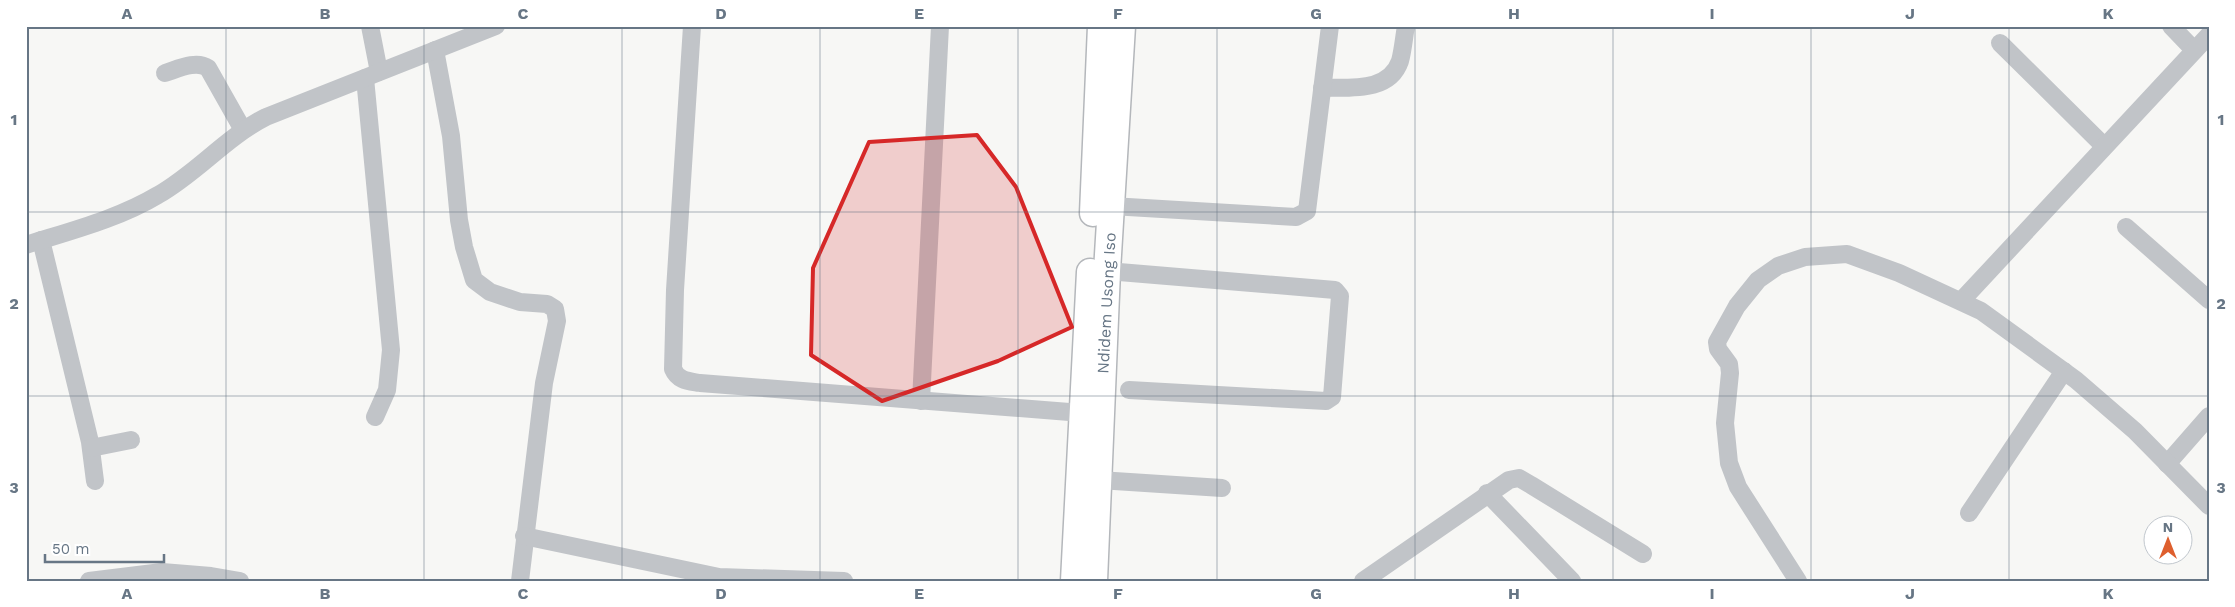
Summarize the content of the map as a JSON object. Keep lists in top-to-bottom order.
{
  "streets": {
    "highway": ["Ndidem Usong Iso"]
  },
  "scale_bar": "50 m",
  "north": "top",
  "grid": {
    "columns": [
      "A",
      "B",
      "C",
      "D",
      "E",
      "F",
      "G",
      "H",
      "I",
      "J",
      "K"
    ],
    "rows": ["1", "2", "3"]
  }
}
